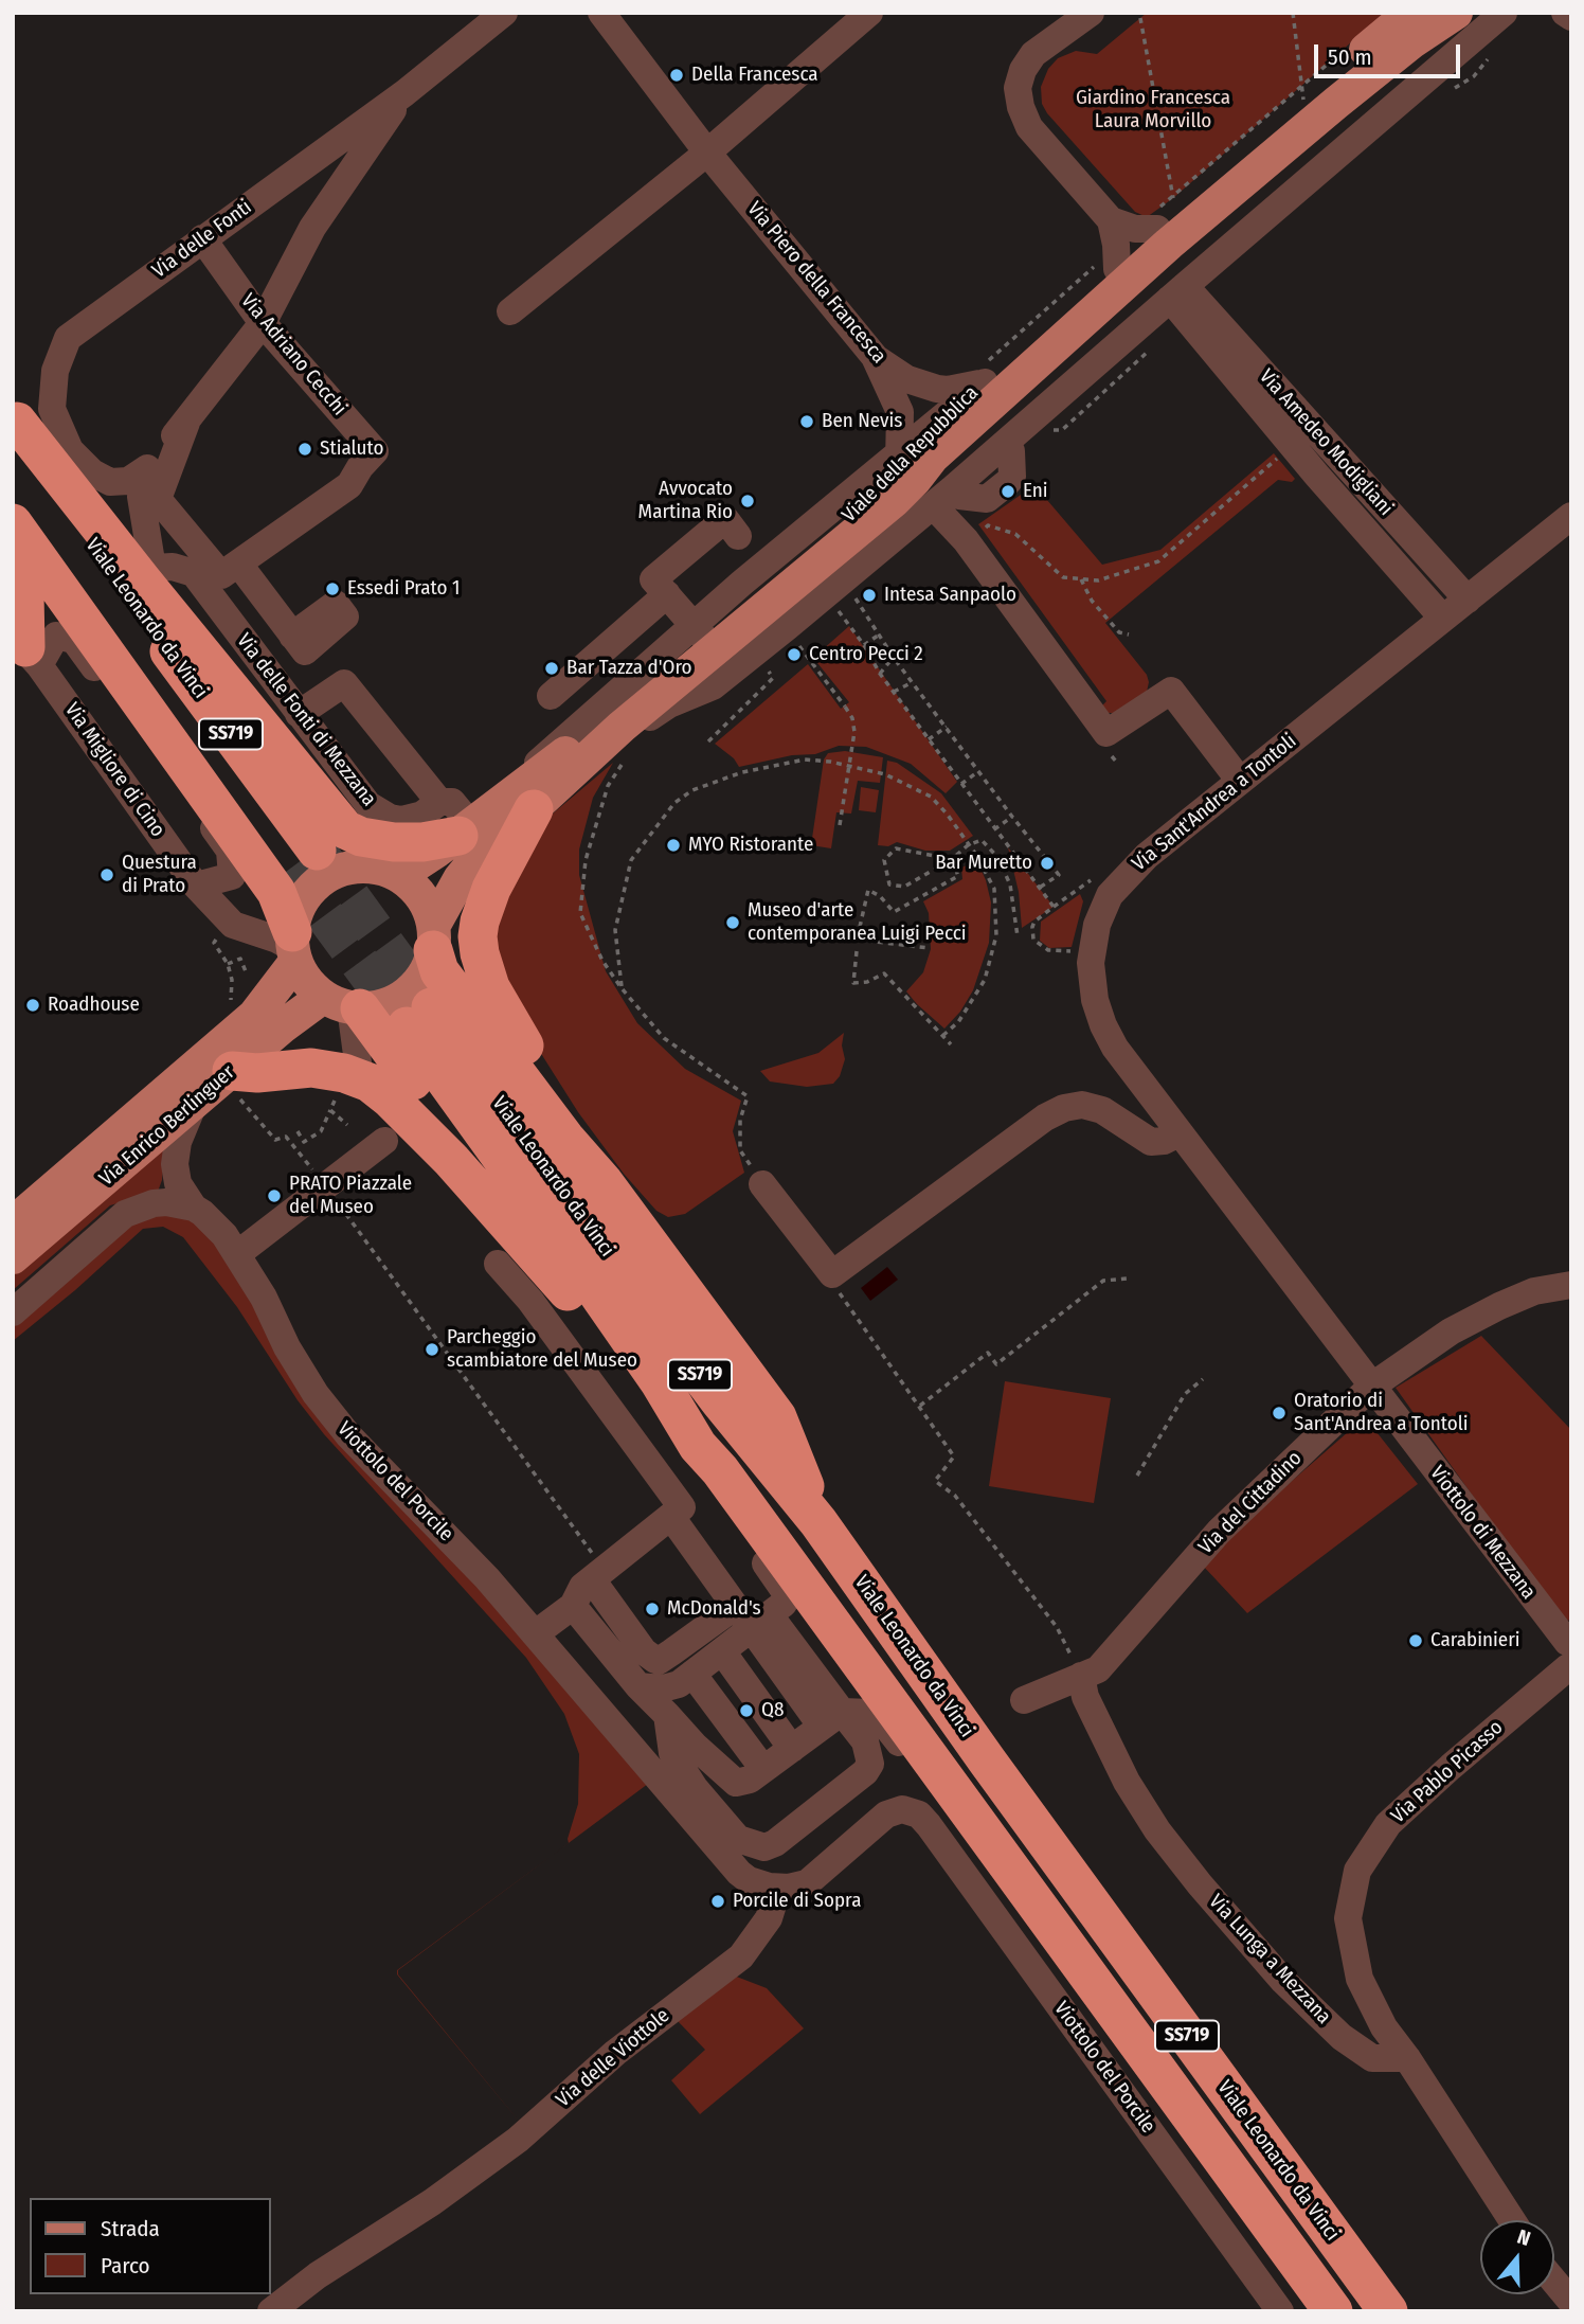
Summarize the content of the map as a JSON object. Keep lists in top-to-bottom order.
{
  "streets": {
    "highway": ["Viale Leonardo da Vinci", "SS719"],
    "main road": ["Viale della Repubblica", "Via Enrico Berlinguer"],
    "street": [
      "Via delle Fonti",
      "Via Piero della Francesca",
      "Via Adriano Cecchi",
      "Via Amedeo Modigliani",
      "Via delle Fonti di Mezzana",
      "Via Migliore di Cino",
      "Via Sant'Andrea a Tontoli",
      "Viottolo del Porcile",
      "Via del Cittadino",
      "Viottolo di Mezzana",
      "Via Pablo Picasso",
      "Via Lunga a Mezzana",
      "Via delle Viottole"
    ]
  },
  "crossings": [
    ["Via delle Fonti", "Via Adriano Cecchi"],
    ["Via Piero della Francesca", "Viale della Repubblica"],
    ["Via Amedeo Modigliani", "Viale della Repubblica"],
    ["Via Amedeo Modigliani", "Via Sant'Andrea a Tontoli"],
    ["Viale della Repubblica", "Via Migliore di Cino"],
    ["Viale della Repubblica", "Via Enrico Berlinguer"],
    ["Via Migliore di Cino", "Via Enrico Berlinguer"],
    ["Via Sant'Andrea a Tontoli", "Via del Cittadino"],
    ["Via Sant'Andrea a Tontoli", "Viottolo di Mezzana"],
    ["Viottolo del Porcile", "Via delle Viottole"],
    ["Via del Cittadino", "Viottolo di Mezzana"],
    ["Via del Cittadino", "Via Lunga a Mezzana"],
    ["Viottolo di Mezzana", "Via Pablo Picasso"],
    ["Via Pablo Picasso", "Via Lunga a Mezzana"]
  ],
  "parks": ["Giardino Francesca Laura Morvillo"],
  "places": [
    "Della Francesca",
    "Ben Nevis",
    "Stialuto",
    "Eni",
    "Avvocato Martina Rio",
    "Essedi Prato 1",
    "Intesa Sanpaolo",
    "Centro Pecci 2",
    "Bar Tazza d'Oro",
    "MYO Ristorante",
    "Bar Muretto",
    "Questura di Prato",
    "Museo d'arte contemporanea Luigi Pecci",
    "Roadhouse",
    "PRATO Piazzale del Museo",
    "Parcheggio scambiatore del Museo",
    "Oratorio di Sant'Andrea a Tontoli",
    "McDonald's",
    "Carabinieri",
    "Q8",
    "Porcile di Sopra"
  ],
  "legend": ["Strada", "Parco"],
  "scale_bar": "50 m",
  "north": "top"
}
